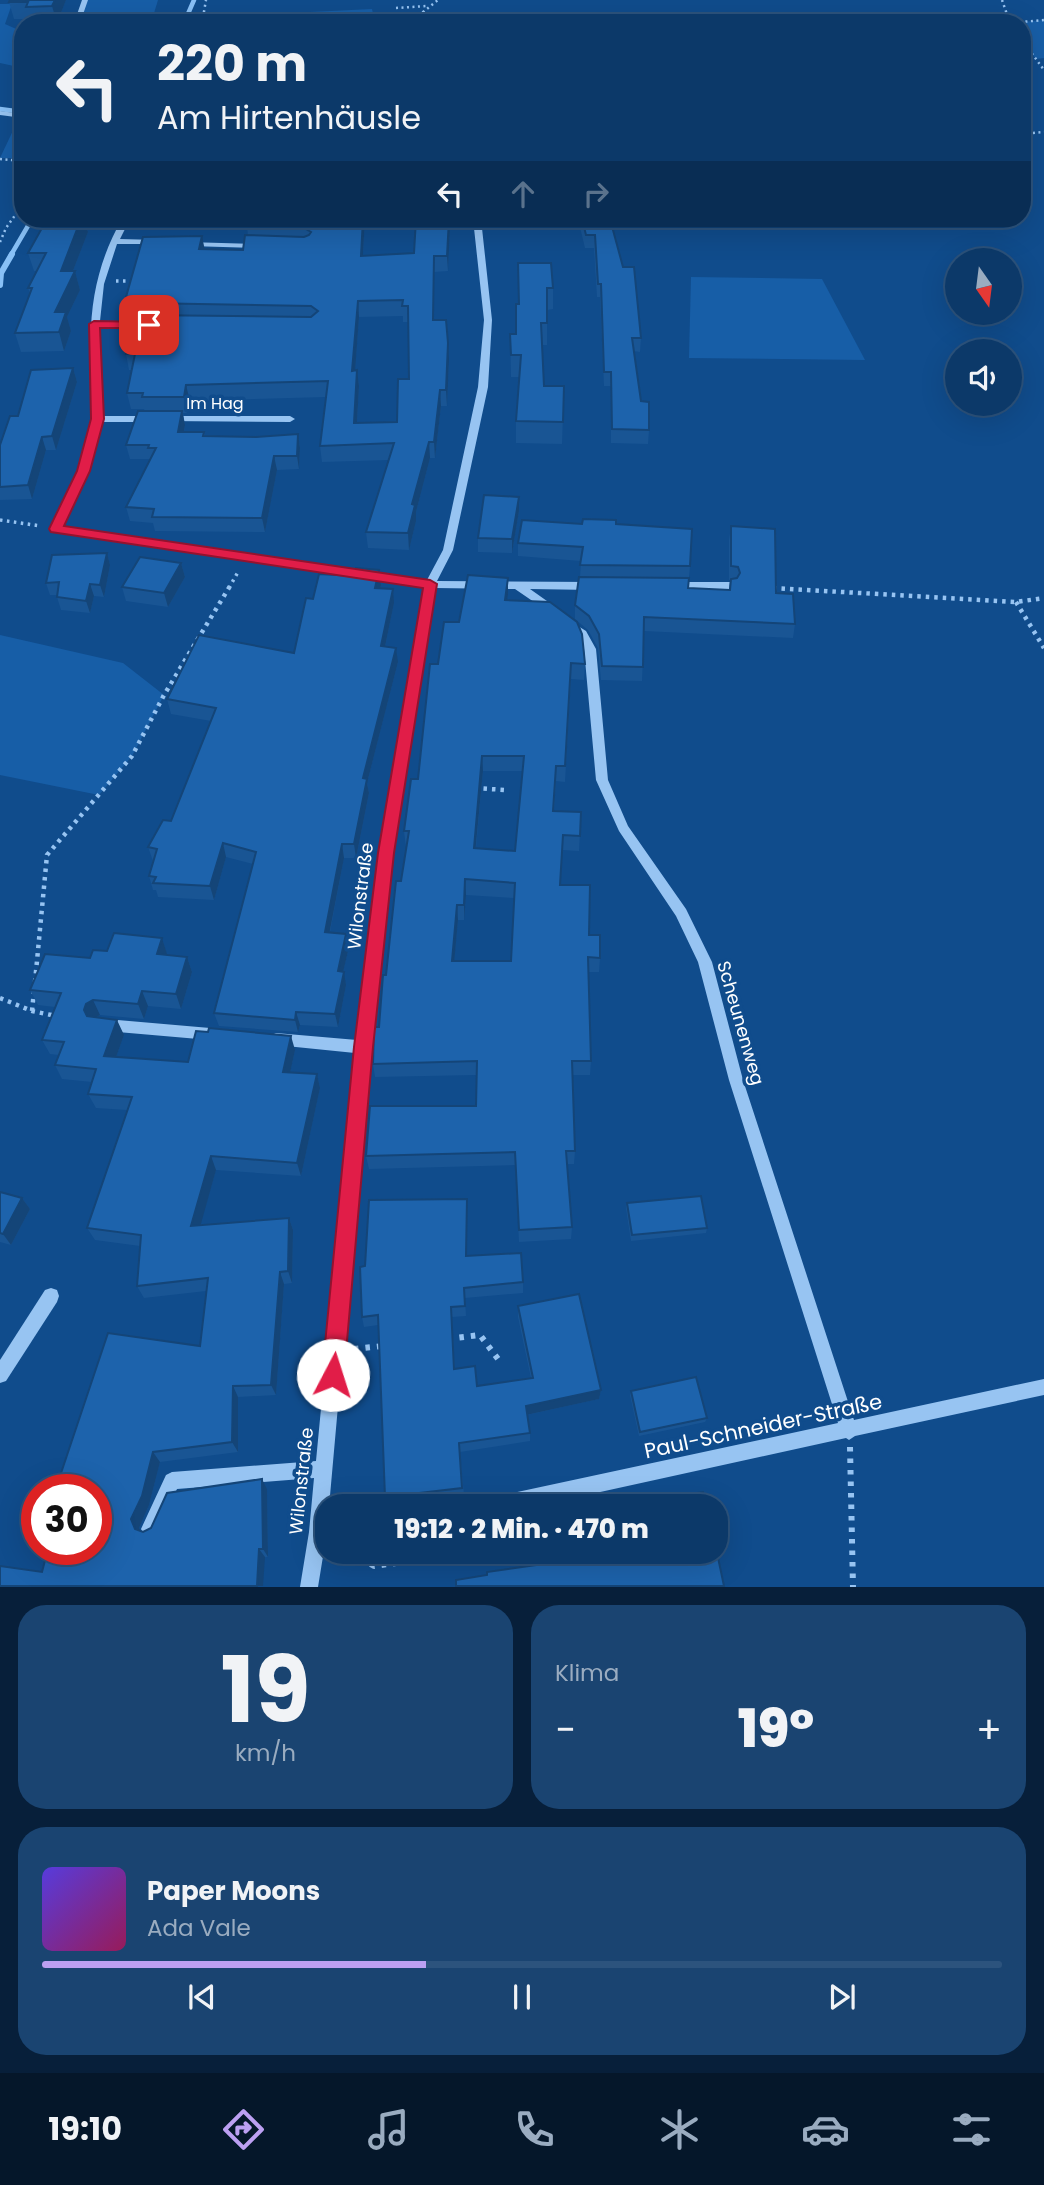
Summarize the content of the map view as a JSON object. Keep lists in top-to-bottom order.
{
  "streets": {
    "street": [
      "Im Hag",
      "Wilonstraße",
      "Scheunenweg",
      "Paul-Schneider-Straße"
    ]
  },
  "crossings": [
    ["Scheunenweg", "Paul-Schneider-Straße"]
  ],
  "north": "bottom",
  "page": {
    "turn": ["220 m", "Am Hirtenhäusle"],
    "limit": "30",
    "trip": "19:12 · 2 Min. · 470 m",
    "tile": [
      ["19", "km/h"],
      "Klima"
    ],
    "heat": ["−", "19°", "+"],
    "song": ["Paper Moons", "Ada Vale"],
    "tabs": "19:10"
  }
}
